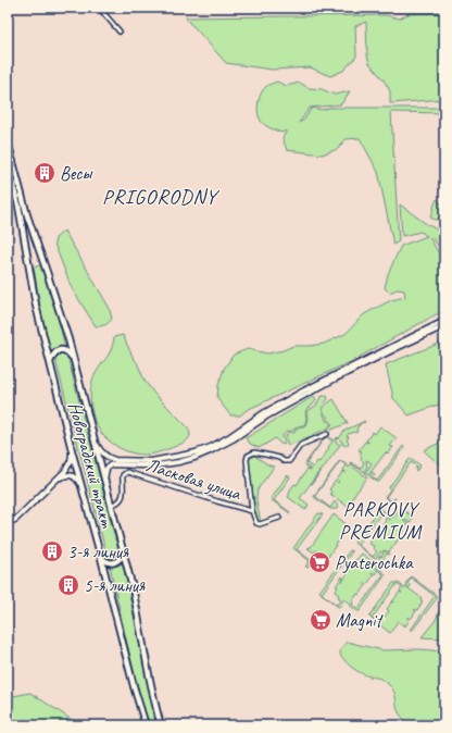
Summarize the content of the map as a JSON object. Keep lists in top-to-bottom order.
{
  "streets": {
    "main road": ["Новоградский тракт"],
    "street": ["Ласковая улица"]
  },
  "districts": ["PRIGORODNY", "PARKOVY PREMIUM"],
  "places": {
    "building": ["Весы", "3-я линия", "5-я линия"],
    "supermarket": ["Pyaterochka", "Magnit"]
  }
}
